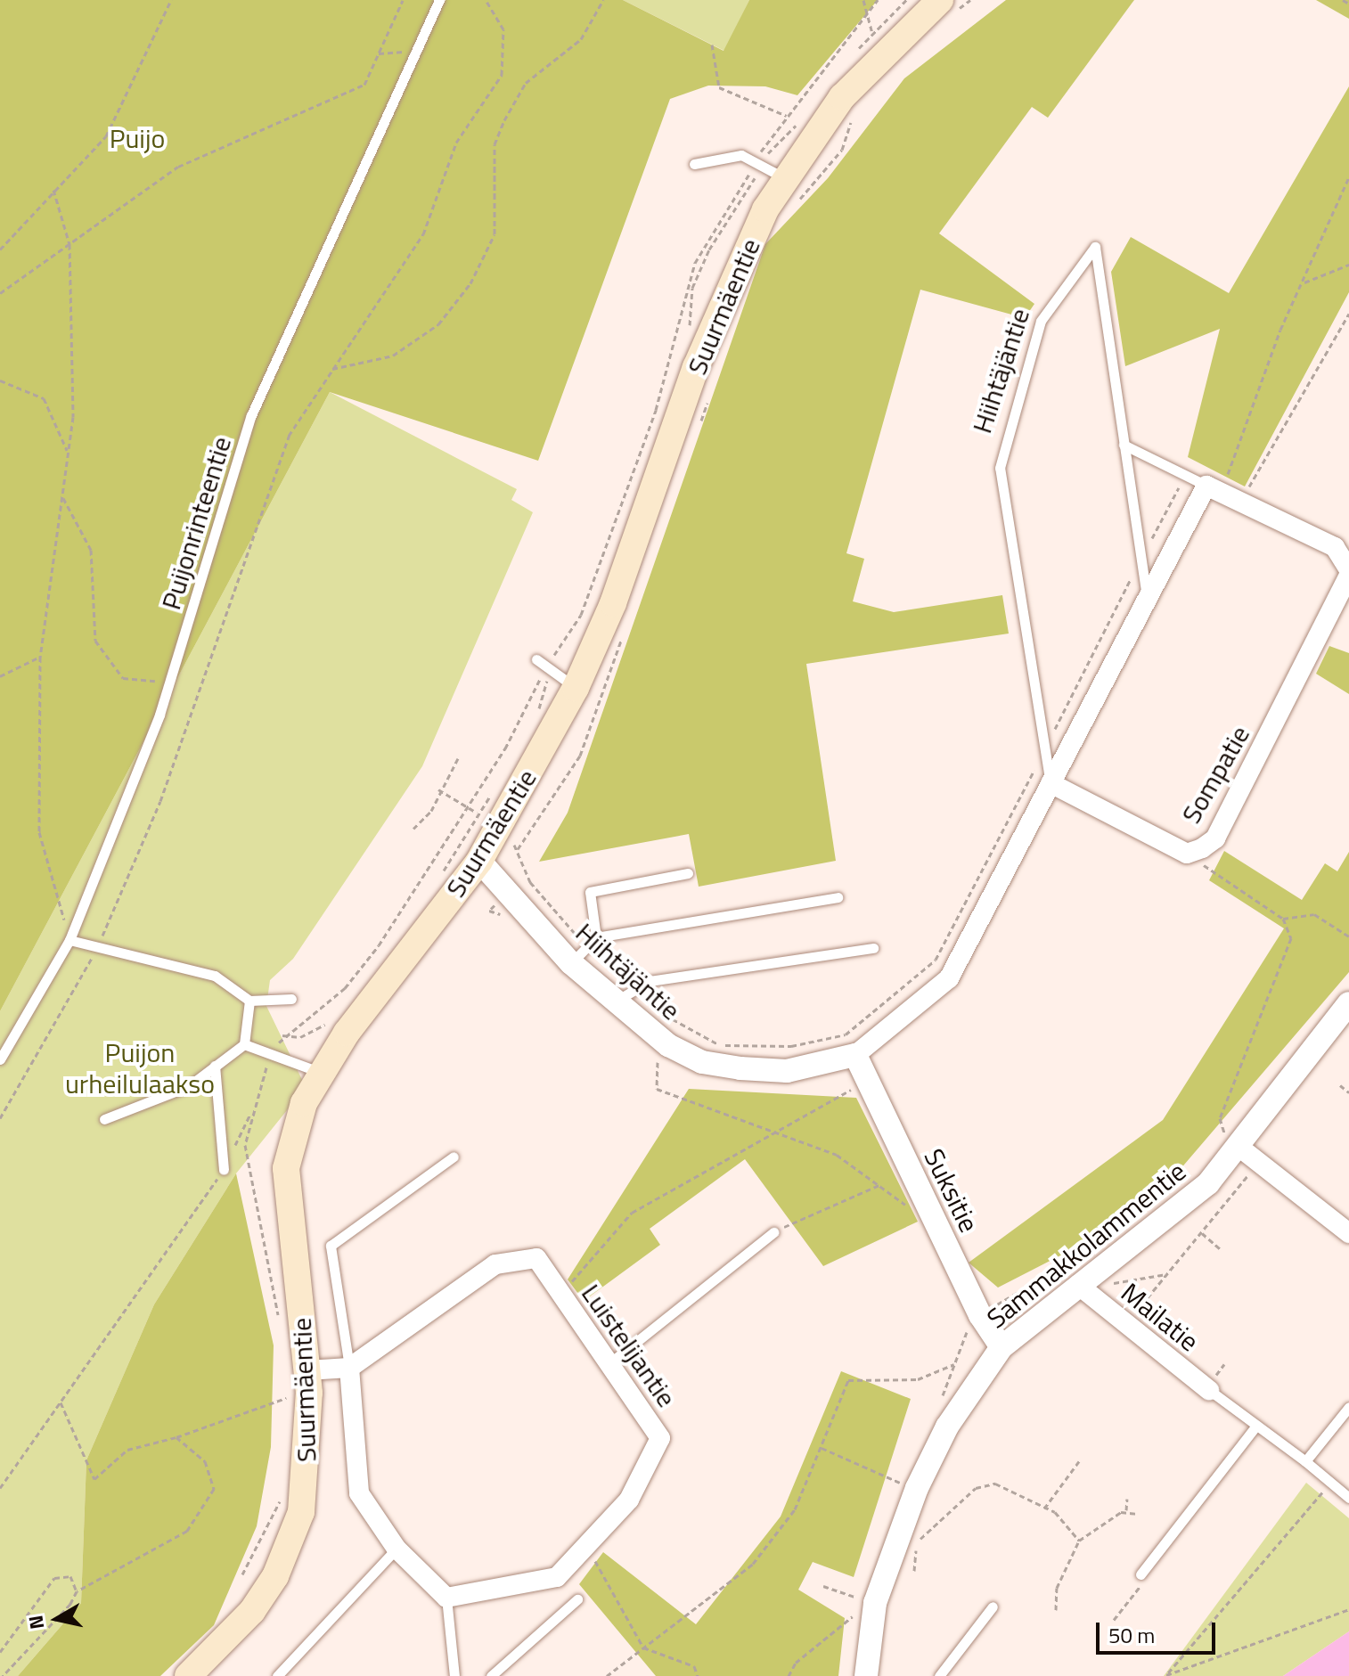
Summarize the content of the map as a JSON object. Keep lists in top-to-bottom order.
{
  "streets": {
    "main road": ["Suurmäentie"],
    "street": [
      "Hiihtäjäntie",
      "Sompatie",
      "Suksitie",
      "Sammakkolammentie",
      "Mailatie",
      "Luistelijantie"
    ],
    "lane": ["Puijonrinteentie"]
  },
  "crossings": [
    ["Suurmäentie", "Hiihtäjäntie"],
    ["Hiihtäjäntie", "Sompatie"],
    ["Hiihtäjäntie", "Suksitie"],
    ["Suksitie", "Sammakkolammentie"],
    ["Sammakkolammentie", "Mailatie"]
  ],
  "parks": ["Puijo", "Puijon urheilulaakso"],
  "scale_bar": "50 m",
  "north": "left"
}
